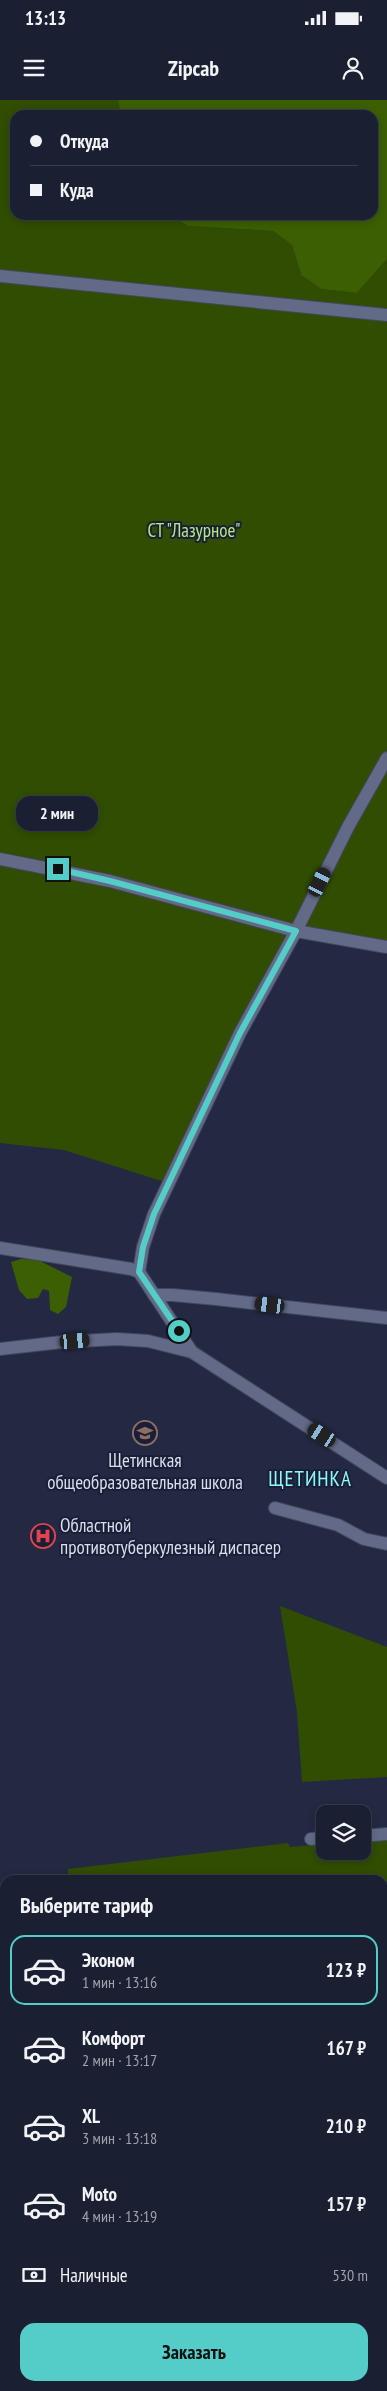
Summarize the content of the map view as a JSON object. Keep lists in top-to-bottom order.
{
  "districts": ["ЩЕТИНКА"],
  "parks": ["СТ \"Лазурное\""],
  "places": {
    "school or university": ["Щетинская общеобразовательная школа"],
    "hospital": ["Областной противотуберкулезный диспасер"]
  },
  "page": {
    "status": "13:13",
    "header": "Zipcab",
    "banner": ["Откуда", "Куда"],
    "bubble": "2 мин",
    "heading": "Выберите тариф",
    "list": [
      {
        "name": "Эконом",
        "note": "1 мин · 13:16",
        "value": "123 ₽"
      },
      {
        "name": "Комфорт",
        "note": "2 мин · 13:17",
        "value": "167 ₽"
      },
      {
        "name": "XL",
        "note": "3 мин · 13:18",
        "value": "210 ₽"
      },
      {
        "name": "Moto",
        "note": "4 мин · 13:19",
        "value": "157 ₽"
      }
    ],
    "pay": ["Наличные", "530 m"],
    "buttons": "Заказать"
  }
}
